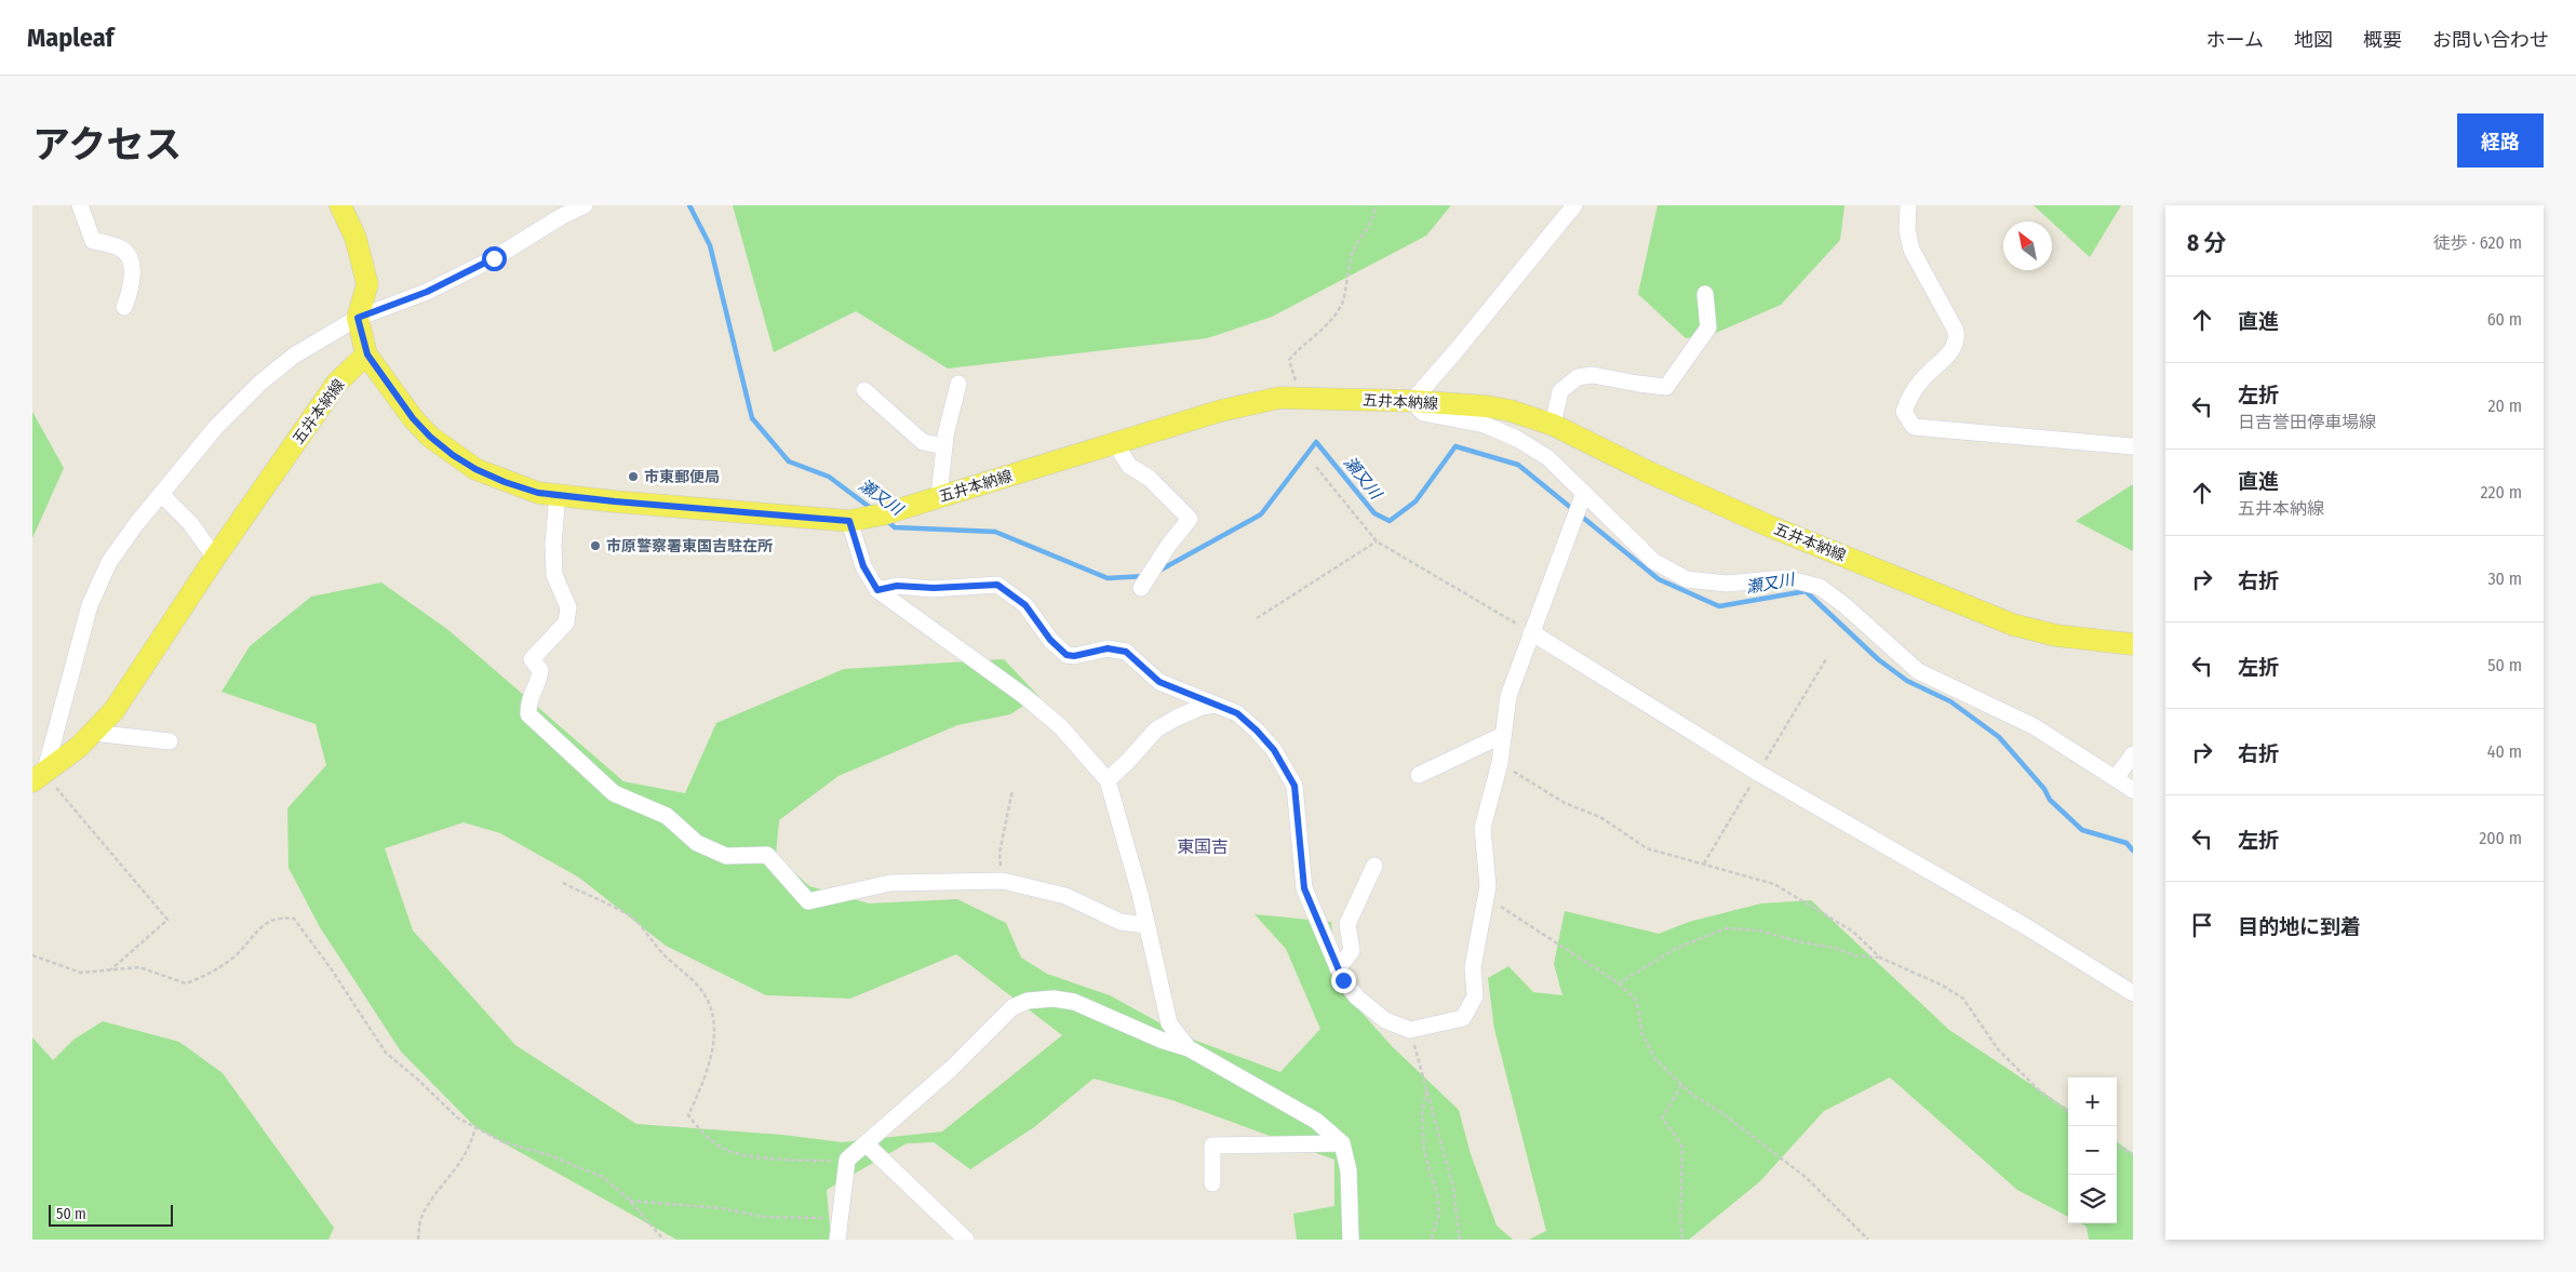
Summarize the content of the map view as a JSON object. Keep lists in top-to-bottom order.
{
  "streets": {
    "main road": ["五井本納線"]
  },
  "districts": ["東国吉"],
  "water": ["瀬又川"],
  "places": ["市東郵便局", "市原警察署東国吉駐在所"],
  "scale_bar": "50 m",
  "north": "top left",
  "page": {
    "header": "Mapleaf",
    "nav": [
      "ホーム",
      "地図",
      "概要",
      "お問い合わせ"
    ],
    "title": "アクセス",
    "buttons": "経路",
    "heading": ["8 分", "徒歩 · 620 m"],
    "list": [
      ["直進", "60 m"],
      ["左折", "日吉誉田停車場線", "20 m"],
      ["直進", "五井本納線", "220 m"],
      ["右折", "30 m"],
      ["左折", "50 m"],
      ["右折", "40 m"],
      ["左折", "200 m"],
      "目的地に到着"
    ],
    "map_buttons": ["+", "−"],
    "scale": "50 m"
  }
}
